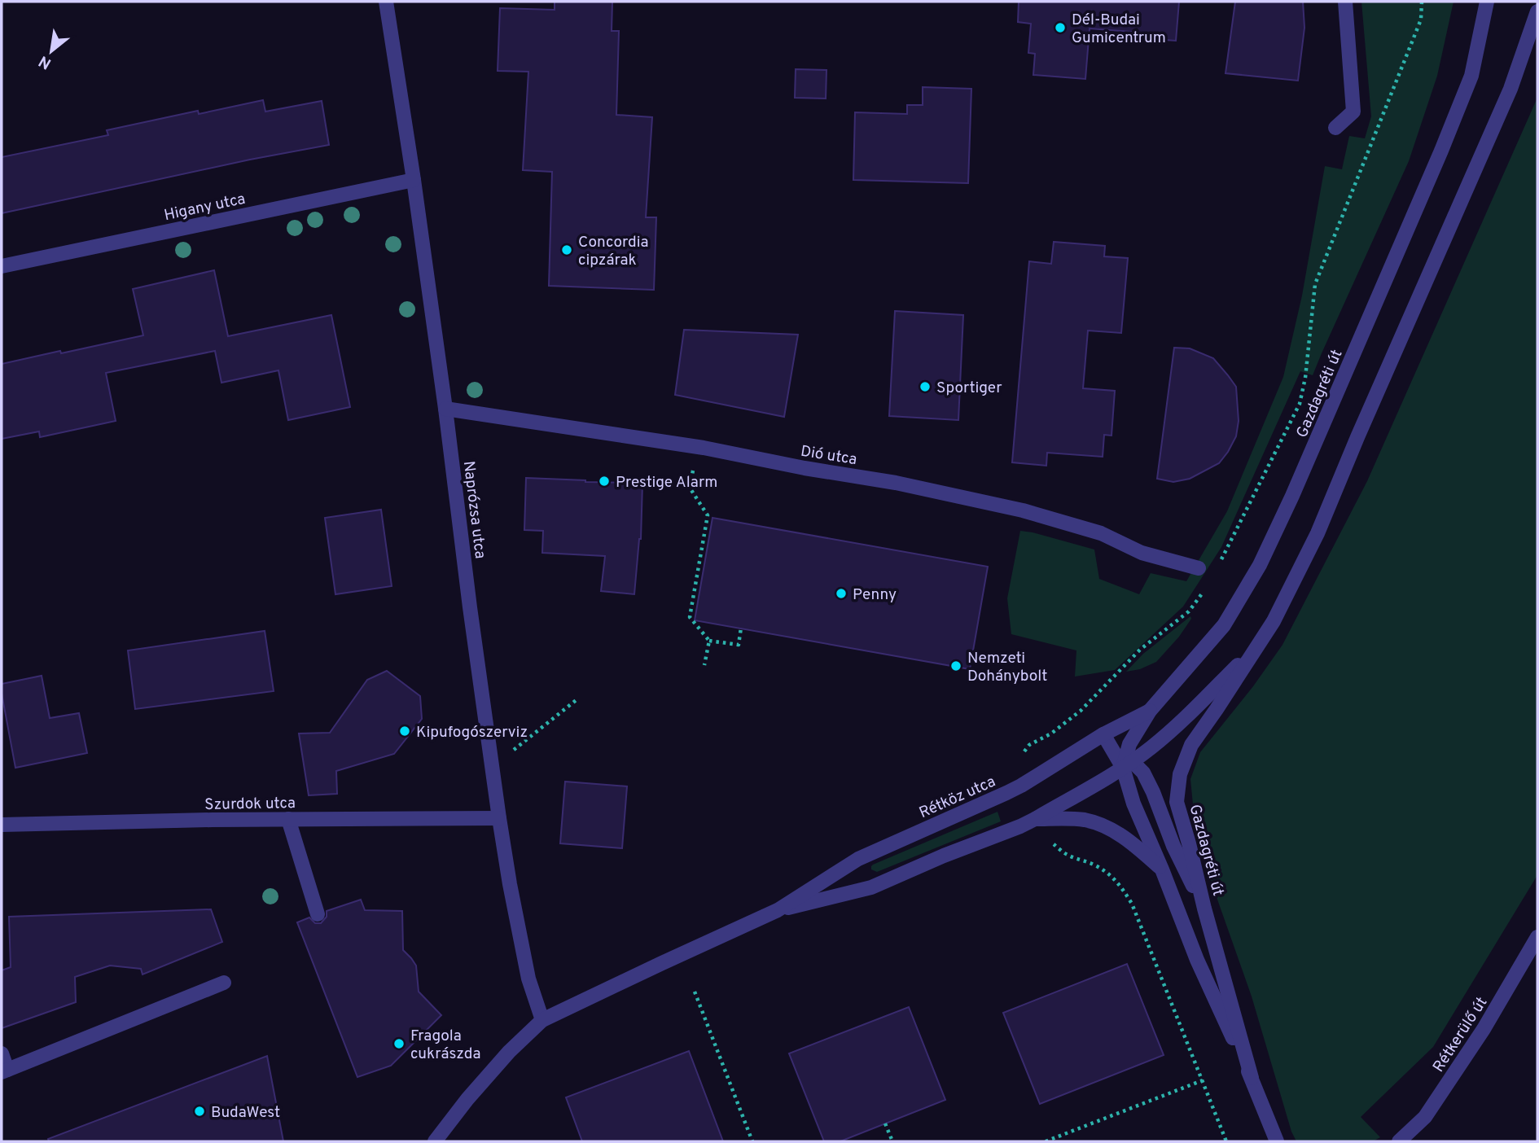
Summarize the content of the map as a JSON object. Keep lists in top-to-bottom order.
{
  "streets": {
    "street": [
      "Higany utca",
      "Gazdagréti út",
      "Dió utca",
      "Naprózsa utca",
      "Rétköz utca",
      "Szurdok utca",
      "Rétkerülő út"
    ]
  },
  "crossings": [
    ["Higany utca", "Naprózsa utca"],
    ["Gazdagréti út", "Rétköz utca"],
    ["Dió utca", "Naprózsa utca"],
    ["Naprózsa utca", "Rétköz utca"],
    ["Naprózsa utca", "Szurdok utca"]
  ],
  "places": [
    "Dél-Budai Gumicentrum",
    "Concordia cipzárak",
    "Sportiger",
    "Prestige Alarm",
    "Penny",
    "Nemzeti Dohánybolt",
    "Kipufogószerviz",
    "Fragola cukrászda",
    "BudaWest"
  ],
  "north": "bottom left"
}
